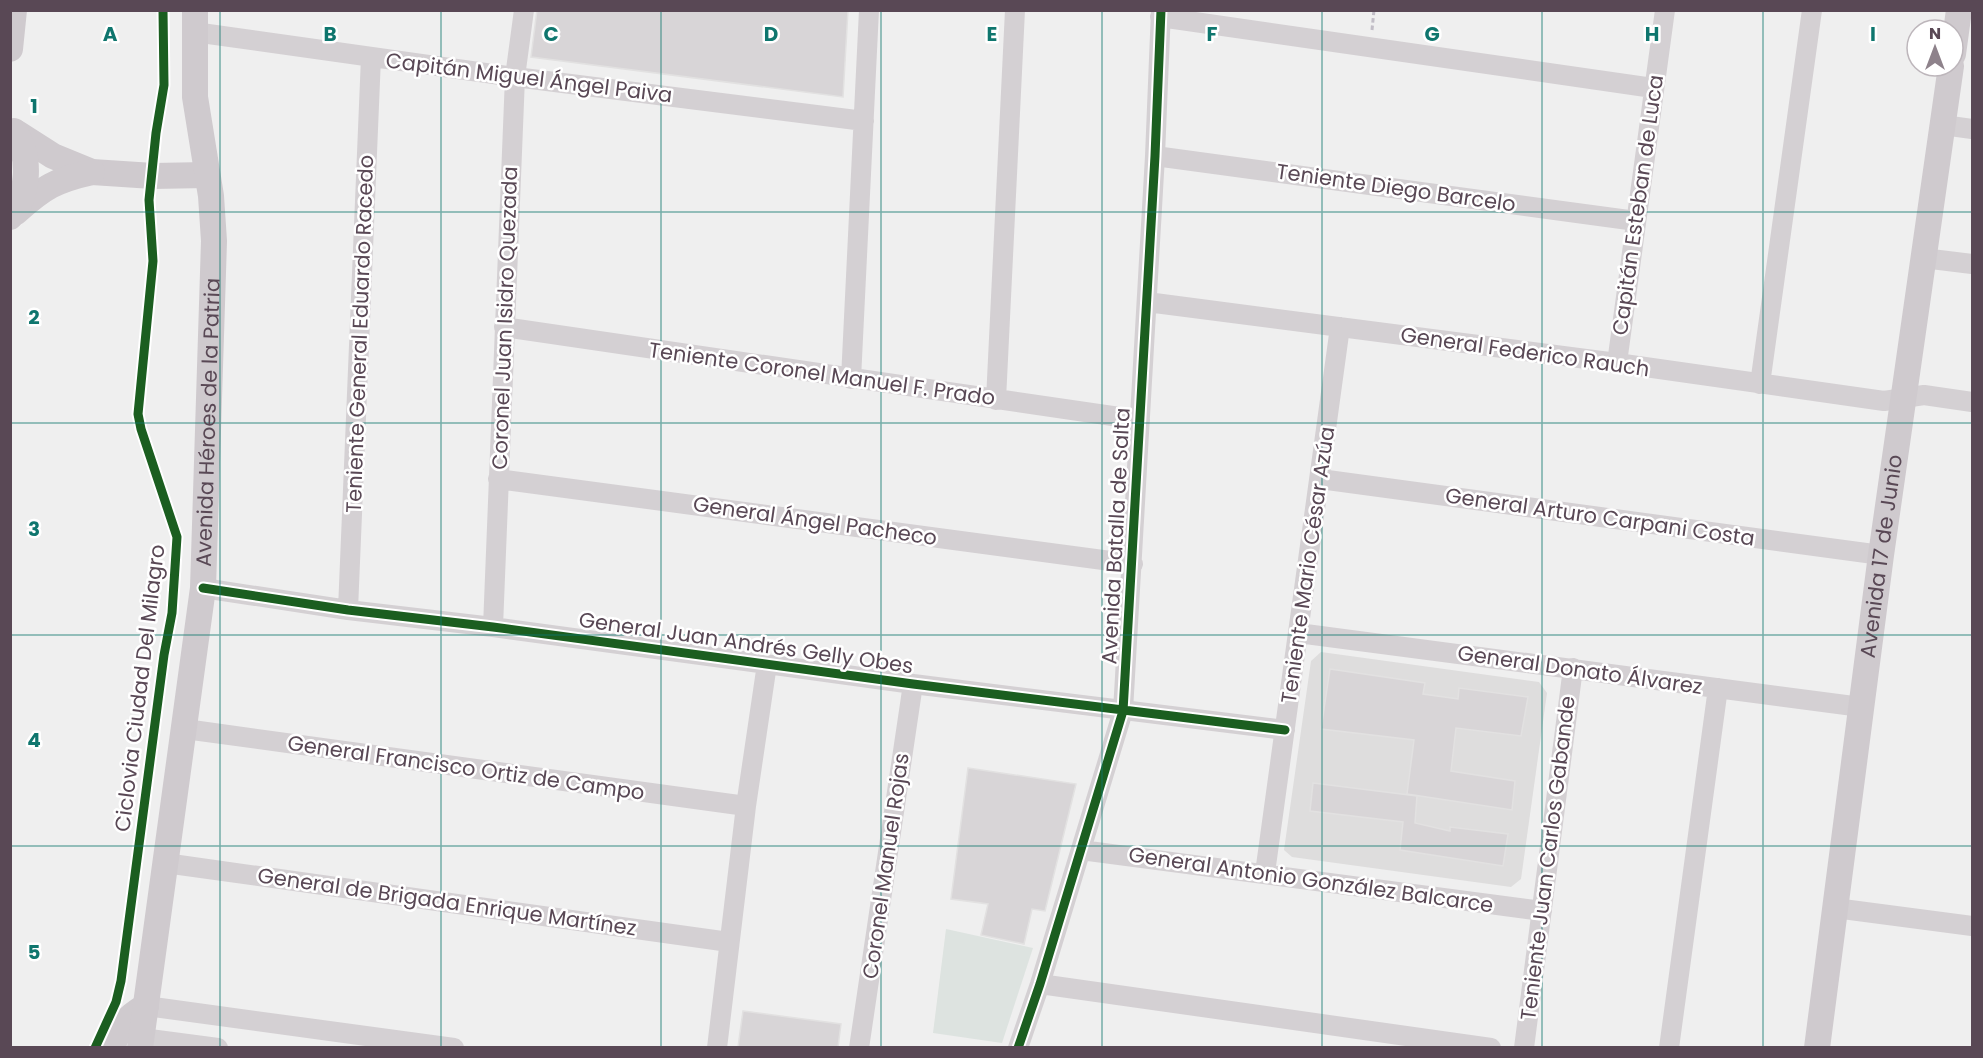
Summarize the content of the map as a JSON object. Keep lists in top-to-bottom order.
{
  "streets": {
    "main road": ["Avenida Héroes de la Patria", "Avenida 17 de Junio"],
    "street": [
      "Capitán Miguel Ángel Paiva",
      "Teniente Diego Barcelo",
      "Capitán Esteban de Luca",
      "Coronel Juan Isidro Quezada",
      "Teniente General Eduardo Racedo",
      "General Federico Rauch",
      "Teniente Coronel Manuel F. Prado",
      "General Arturo Carpani Costa",
      "General Ángel Pacheco",
      "Avenida Batalla de Salta",
      "Teniente Mario César Azúa",
      "General Juan Andrés Gelly Obes",
      "General Donato Álvarez",
      "General Francisco Ortiz de Campo",
      "Teniente Juan Carlos Gabande",
      "Coronel Manuel Rojas",
      "General Antonio González Balcarce",
      "General de Brigada Enrique Martínez"
    ],
    "cycle path": ["Ciclovia Ciudad Del Milagro"]
  },
  "crossings": [
    ["Capitán Miguel Ángel Paiva", "Coronel Juan Isidro Quezada"],
    ["Capitán Miguel Ángel Paiva", "Teniente General Eduardo Racedo"],
    ["Capitán Miguel Ángel Paiva", "Avenida Héroes de la Patria"],
    ["Teniente Diego Barcelo", "Capitán Esteban de Luca"],
    ["Teniente Diego Barcelo", "Avenida Batalla de Salta"],
    ["Capitán Esteban de Luca", "General Federico Rauch"],
    ["Coronel Juan Isidro Quezada", "Teniente Coronel Manuel F. Prado"],
    ["Coronel Juan Isidro Quezada", "General Ángel Pacheco"],
    ["Coronel Juan Isidro Quezada", "General Juan Andrés Gelly Obes"],
    ["Teniente General Eduardo Racedo", "General Juan Andrés Gelly Obes"],
    ["General Federico Rauch", "Avenida Batalla de Salta"],
    ["General Federico Rauch", "Avenida 17 de Junio"],
    ["General Federico Rauch", "Teniente Mario César Azúa"],
    ["Teniente Coronel Manuel F. Prado", "Avenida Batalla de Salta"],
    ["Avenida Héroes de la Patria", "General Juan Andrés Gelly Obes"],
    ["Avenida Héroes de la Patria", "General Francisco Ortiz de Campo"],
    ["Avenida Héroes de la Patria", "General de Brigada Enrique Martínez"],
    ["General Arturo Carpani Costa", "Avenida 17 de Junio"],
    ["General Arturo Carpani Costa", "Teniente Mario César Azúa"],
    ["General Ángel Pacheco", "Avenida Batalla de Salta"],
    ["Avenida Batalla de Salta", "General Juan Andrés Gelly Obes"],
    ["Avenida Batalla de Salta", "General Antonio González Balcarce"],
    ["Avenida 17 de Junio", "General Donato Álvarez"],
    ["Teniente Mario César Azúa", "General Juan Andrés Gelly Obes"],
    ["Teniente Mario César Azúa", "General Donato Álvarez"],
    ["Teniente Mario César Azúa", "General Antonio González Balcarce"],
    ["General Juan Andrés Gelly Obes", "Coronel Manuel Rojas"],
    ["General Donato Álvarez", "Teniente Juan Carlos Gabande"],
    ["Teniente Juan Carlos Gabande", "General Antonio González Balcarce"]
  ],
  "north": "top",
  "grid": {
    "columns": [
      "A",
      "B",
      "C",
      "D",
      "E",
      "F",
      "G",
      "H",
      "I"
    ],
    "rows": [
      "1",
      "2",
      "3",
      "4",
      "5"
    ]
  }
}
